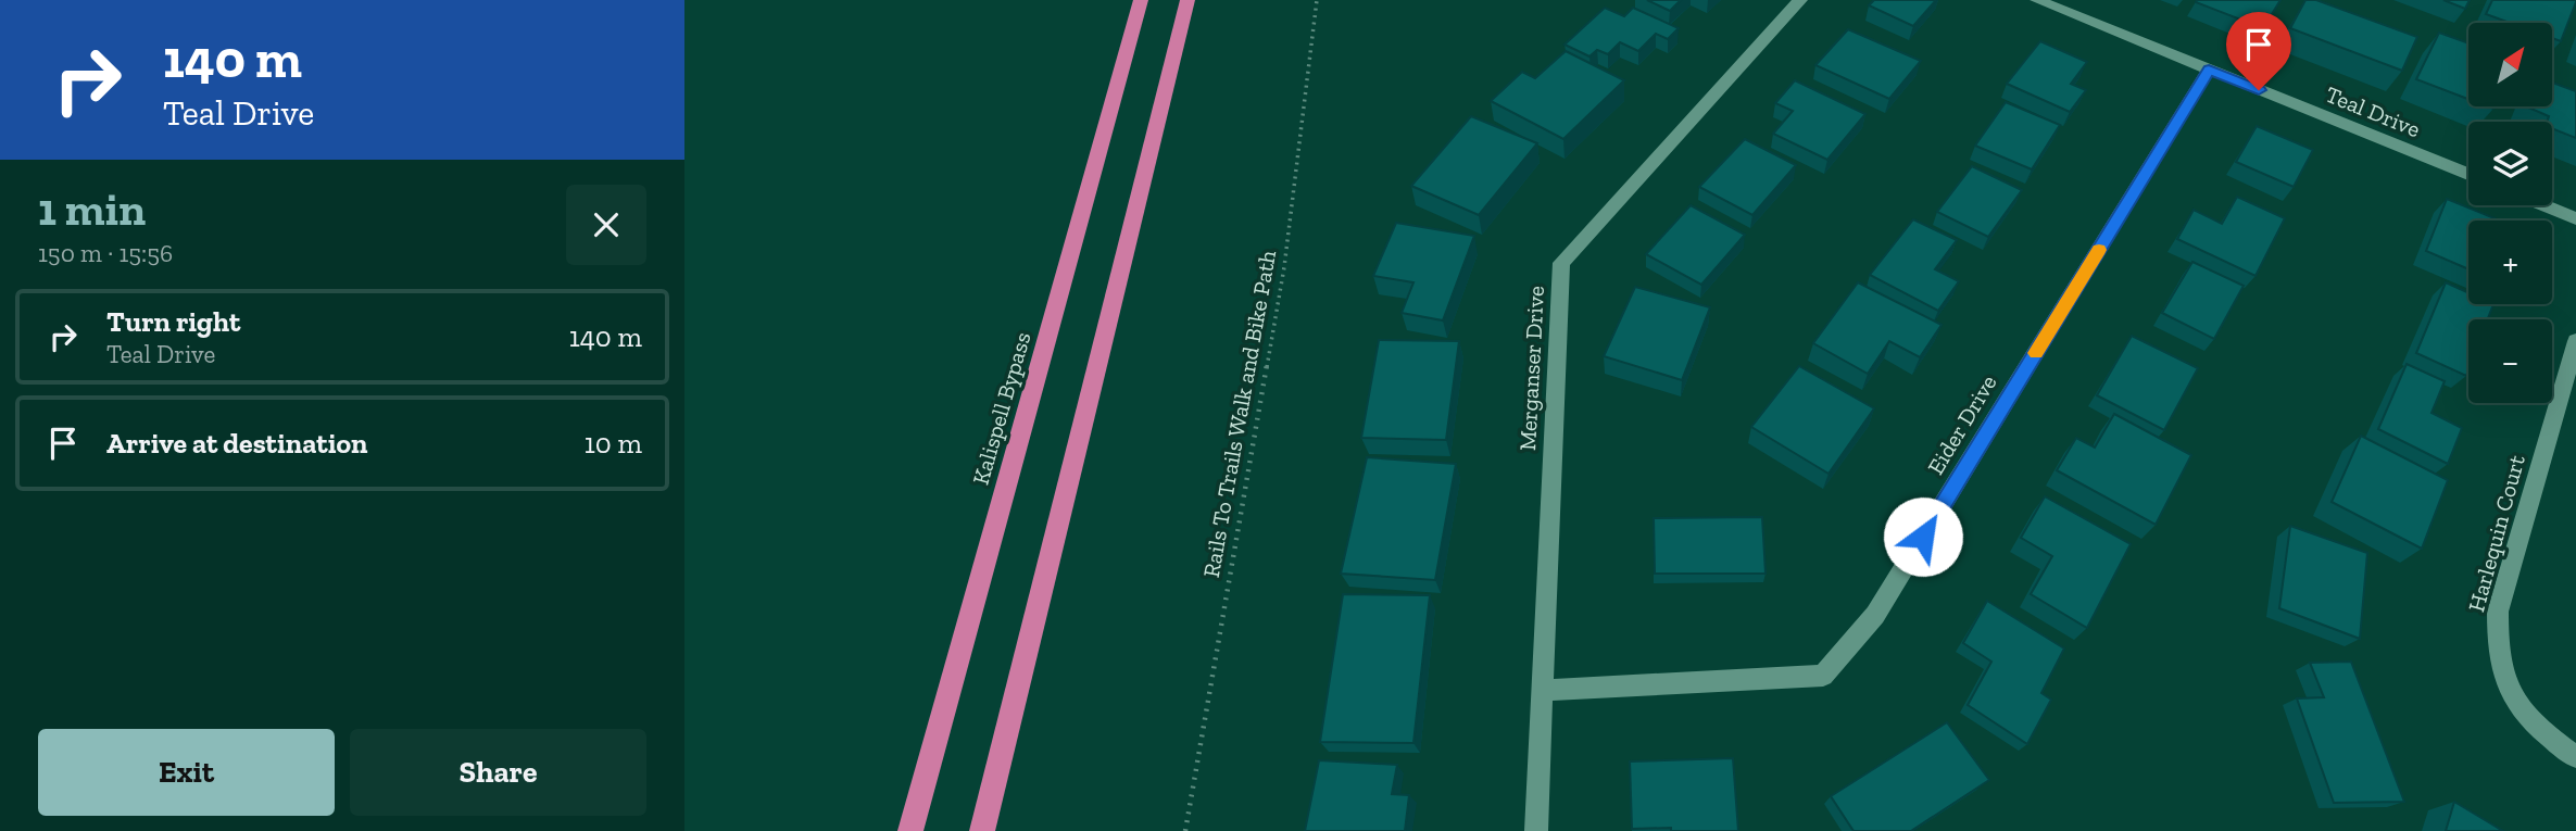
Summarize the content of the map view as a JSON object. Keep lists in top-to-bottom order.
{
  "streets": {
    "highway": ["Kalispell Bypass"],
    "street": [
      "Teal Drive",
      "Merganser Drive",
      "Eider Drive",
      "Harlequin Court"
    ],
    "path": ["Rails To Trails Walk and Bike Path"]
  },
  "crossings": [
    ["Teal Drive", "Eider Drive"],
    ["Merganser Drive", "Eider Drive"]
  ],
  "north": "top right",
  "page": {
    "turn": ["140 m", "Teal Drive"],
    "map_buttons": ["+", "−"],
    "heading": ["1 min", "150 m · 15:56"],
    "list": [
      {
        "name": "Turn right",
        "note": "Teal Drive",
        "value": "140 m"
      },
      {
        "name": "Arrive at destination",
        "value": "10 m"
      }
    ],
    "buttons": ["Exit", "Share"]
  }
}
